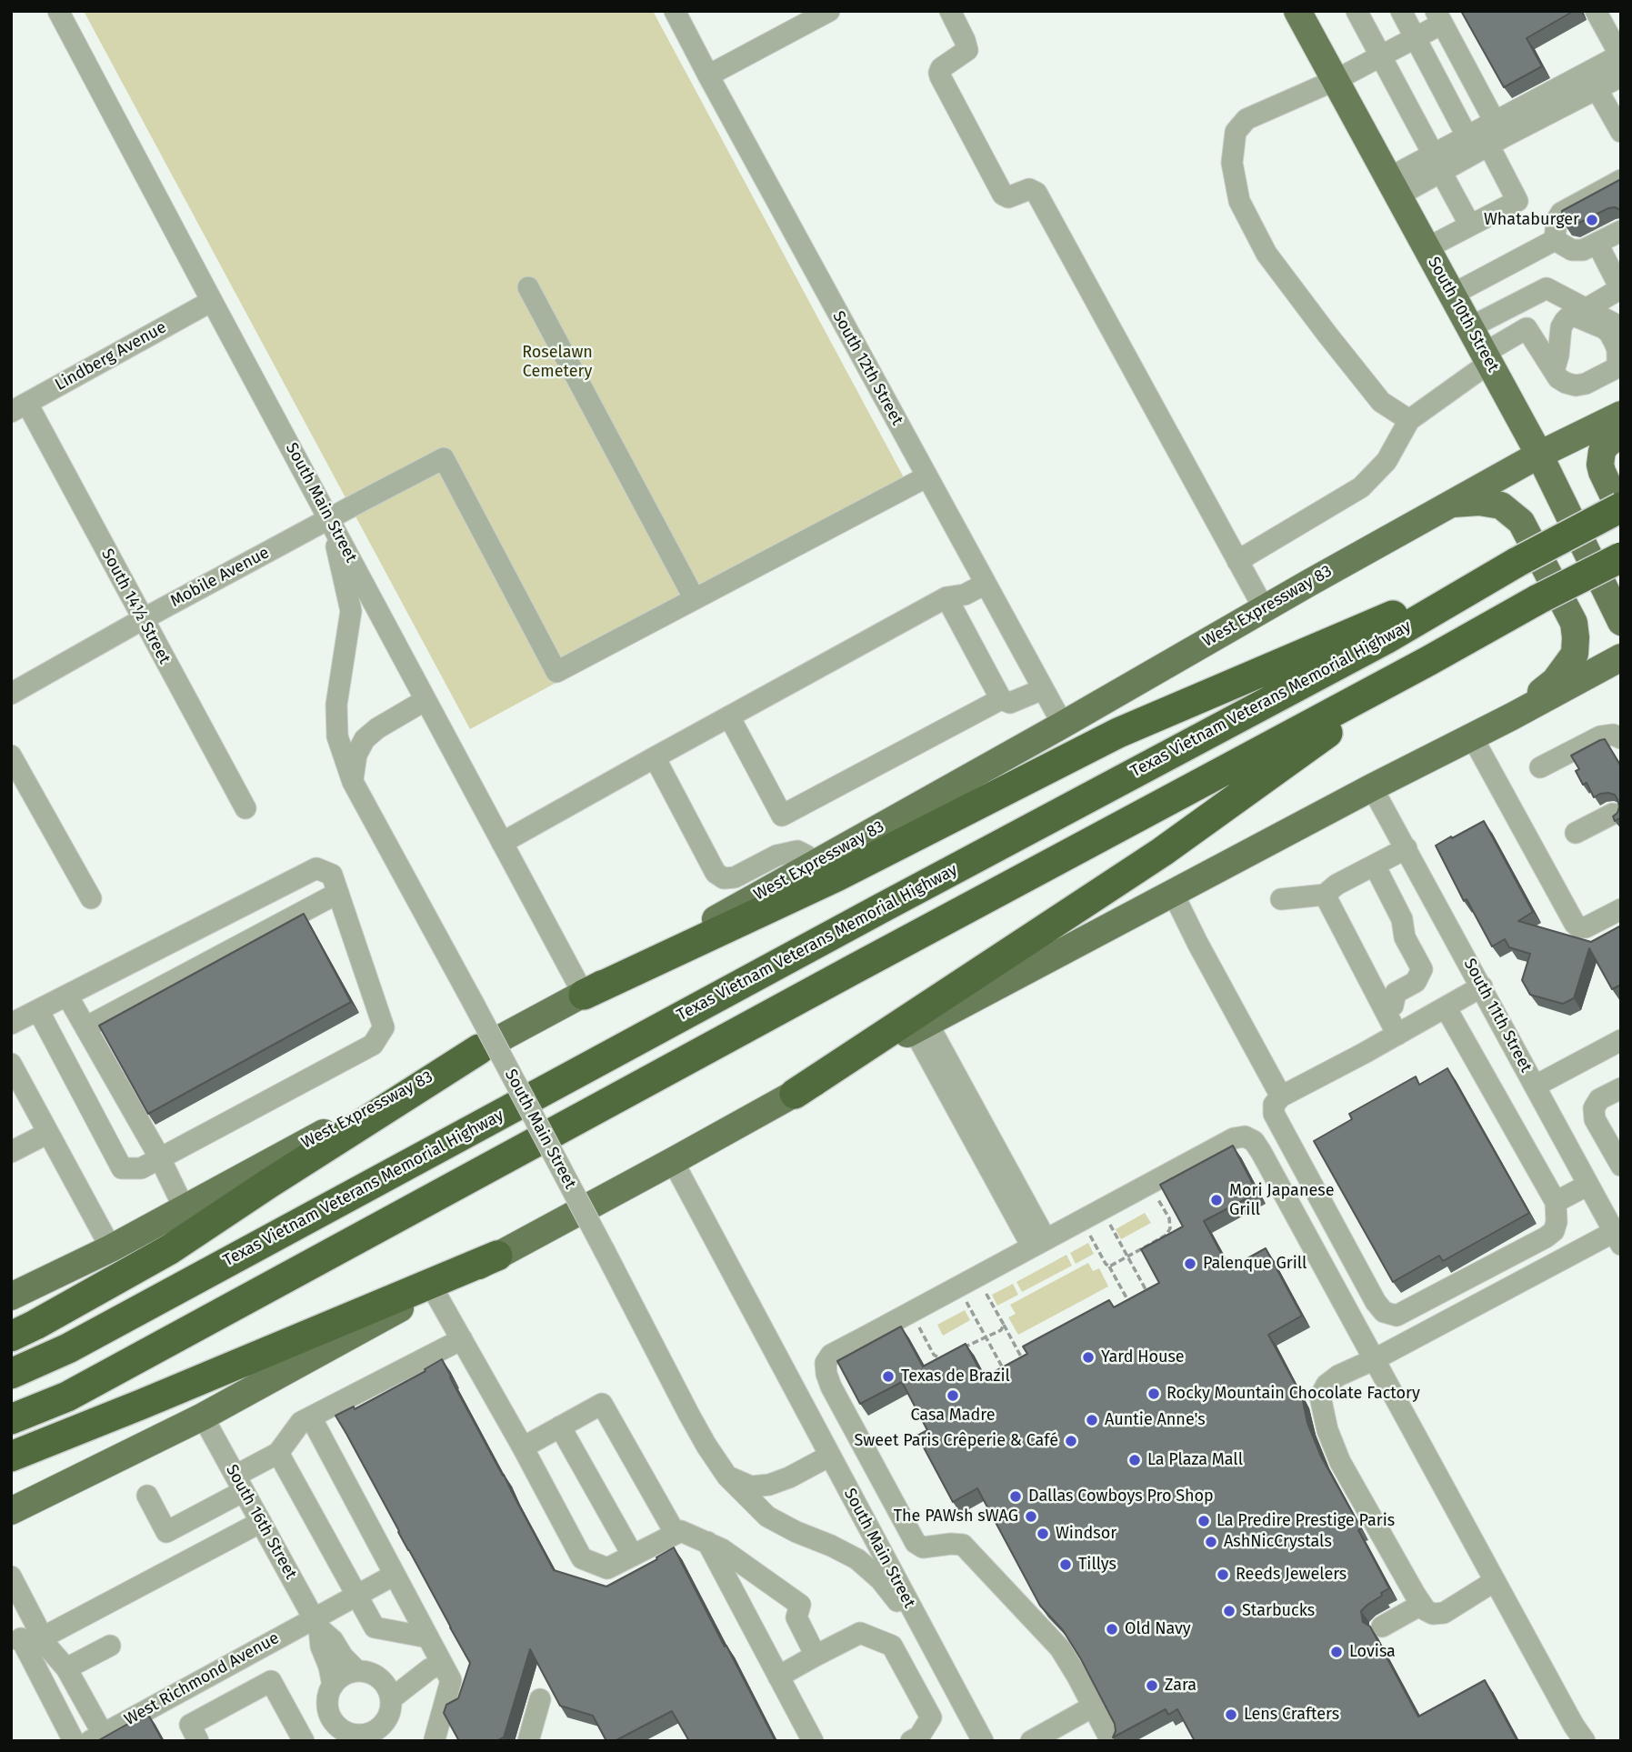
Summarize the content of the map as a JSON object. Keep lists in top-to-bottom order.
{
  "streets": {
    "highway": ["Texas Vietnam Veterans Memorial Highway"],
    "main road": ["South 10th Street", "West Expressway 83"],
    "street": [
      "Lindberg Avenue",
      "South 12th Street",
      "South Main Street",
      "Mobile Avenue",
      "South 14½ Street",
      "South 11th Street",
      "South 16th Street",
      "West Richmond Avenue"
    ]
  },
  "crossings": [
    ["South 10th Street", "West Expressway 83"],
    ["Lindberg Avenue", "South Main Street"],
    ["Lindberg Avenue", "South 14½ Street"],
    ["South 12th Street", "West Expressway 83"],
    ["South Main Street", "Mobile Avenue"],
    ["South Main Street", "West Expressway 83"],
    ["Mobile Avenue", "South 14½ Street"],
    ["South 16th Street", "West Richmond Avenue"]
  ],
  "parks": ["Roselawn Cemetery"],
  "places": [
    "Whataburger",
    "Mori Japanese Grill",
    "Palenque Grill",
    "Yard House",
    "Texas de Brazil",
    "Rocky Mountain Chocolate Factory",
    "Casa Madre",
    "Auntie Anne's",
    "Sweet Paris Crêperie & Café",
    "La Plaza Mall",
    "Dallas Cowboys Pro Shop",
    "The PAWsh sWAG",
    "La Predire Prestige Paris",
    "Windsor",
    "AshNicCrystals",
    "Tillys",
    "Reeds Jewelers",
    "Starbucks",
    "Old Navy",
    "Lovisa",
    "Zara",
    "Lens Crafters"
  ]
}
